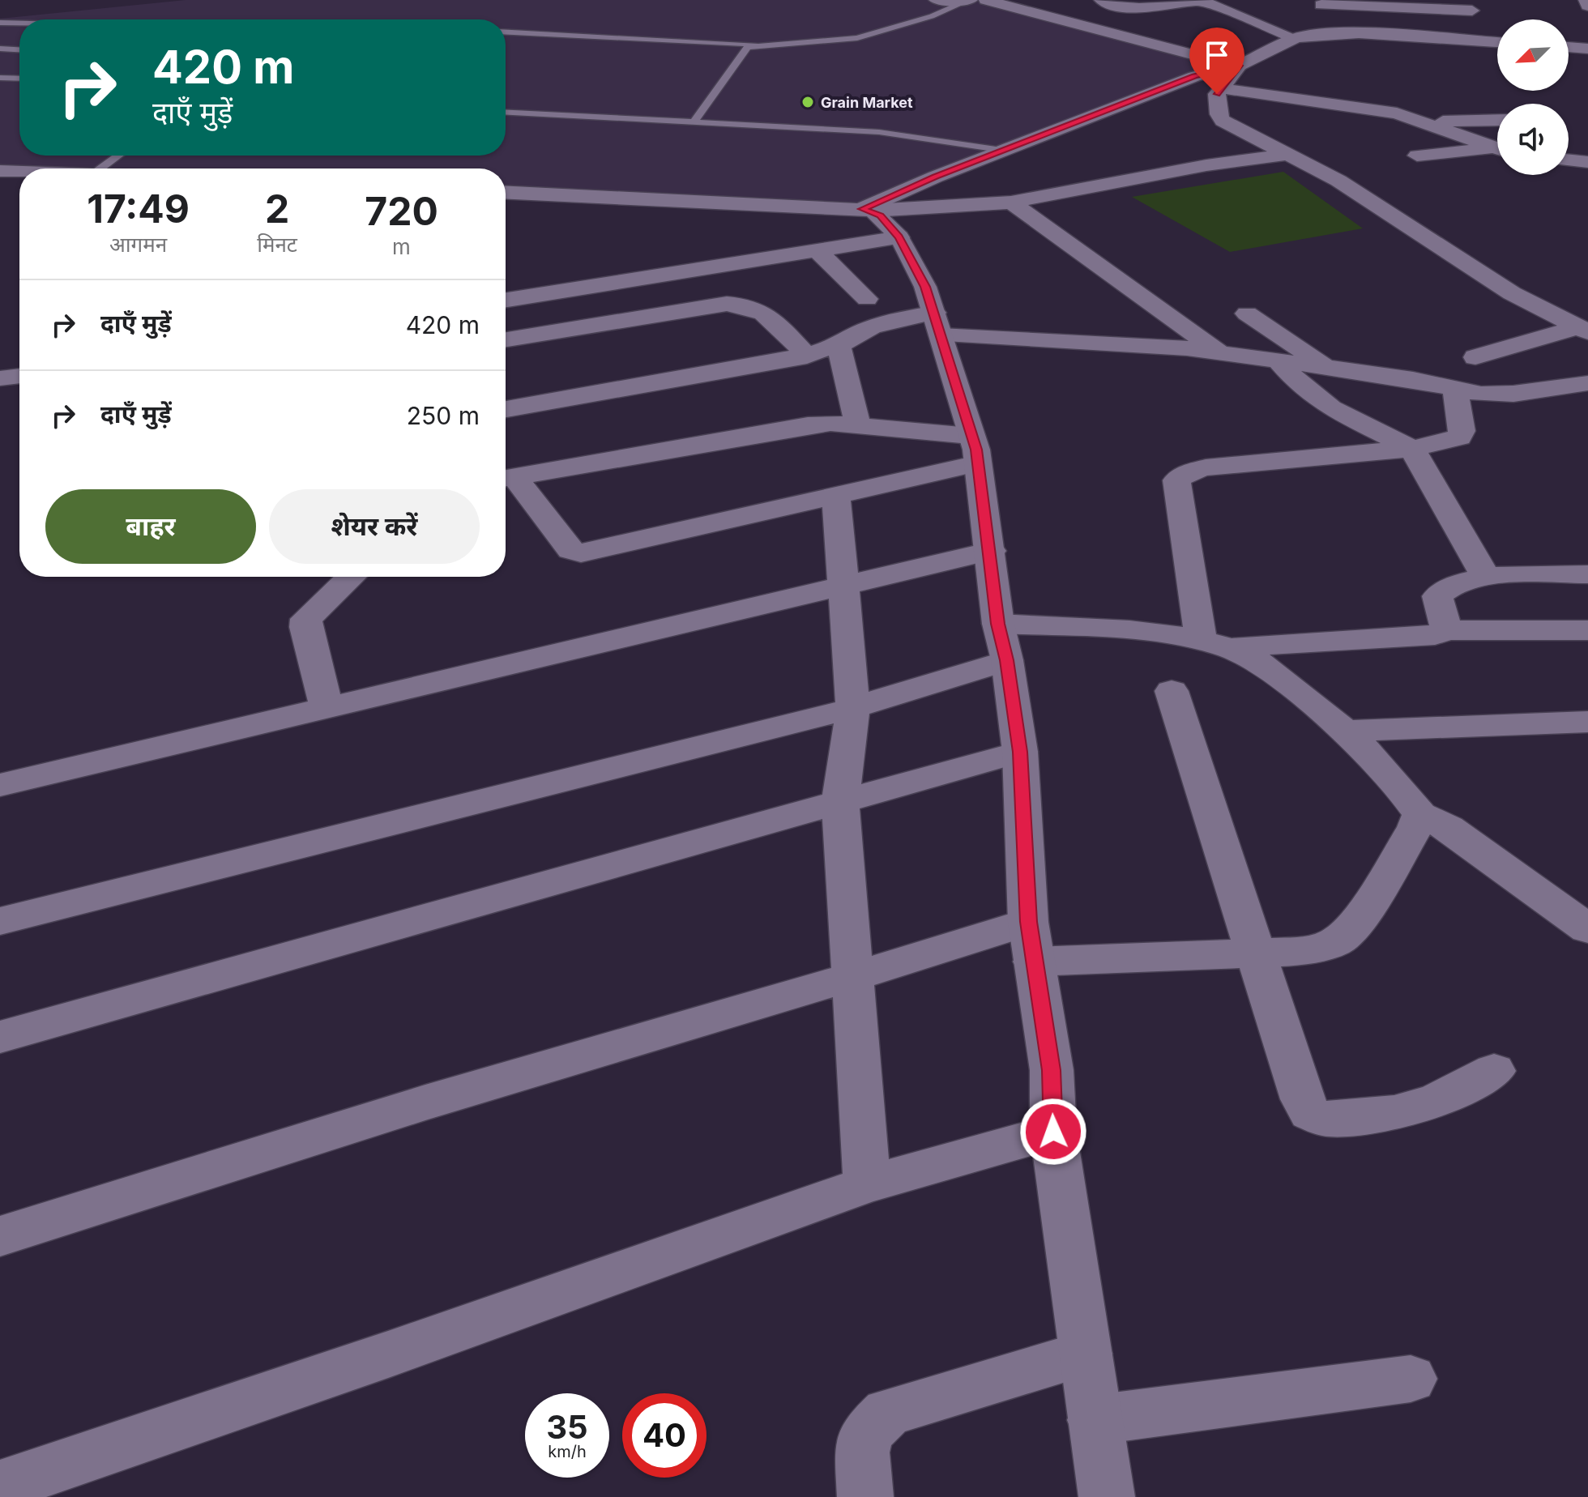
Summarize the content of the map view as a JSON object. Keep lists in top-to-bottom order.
{
  "places": ["Grain Market"],
  "north": "bottom left",
  "page": {
    "turn": ["420 m", "दाएँ मुड़ें"],
    "eta": [
      "17:49",
      "आगमन",
      "2",
      "मिनट",
      "720",
      "m"
    ],
    "list": [
      {
        "name": "दाएँ मुड़ें",
        "value": "420 m"
      },
      {
        "name": "दाएँ मुड़ें",
        "value": "250 m"
      }
    ],
    "buttons": ["बाहर", "शेयर करें"],
    "speed": "35 km/h",
    "limit": "40"
  }
}
